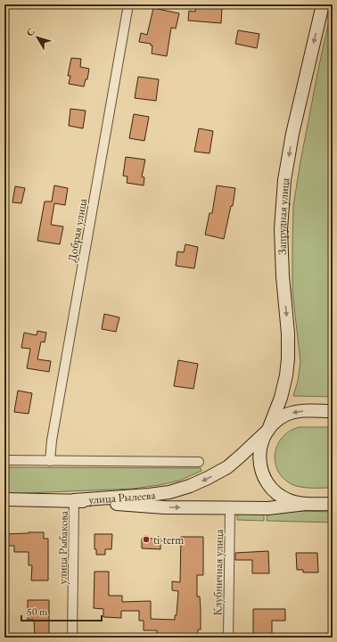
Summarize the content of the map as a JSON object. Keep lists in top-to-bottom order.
{
  "streets": {
    "main road": ["Запрудная улица", "улица Рылеева"],
    "street": ["Добрая улица", "улица Рыбакова", "Клубничная улица"]
  },
  "crossings": [
    ["Запрудная улица", "улица Рылеева"],
    ["улица Рылеева", "улица Рыбакова"],
    ["улица Рылеева", "Клубничная улица"]
  ],
  "one_way": ["Запрудная улица"],
  "places": ["ti-term"],
  "scale_bar": "50 m",
  "north": "top left"
}
